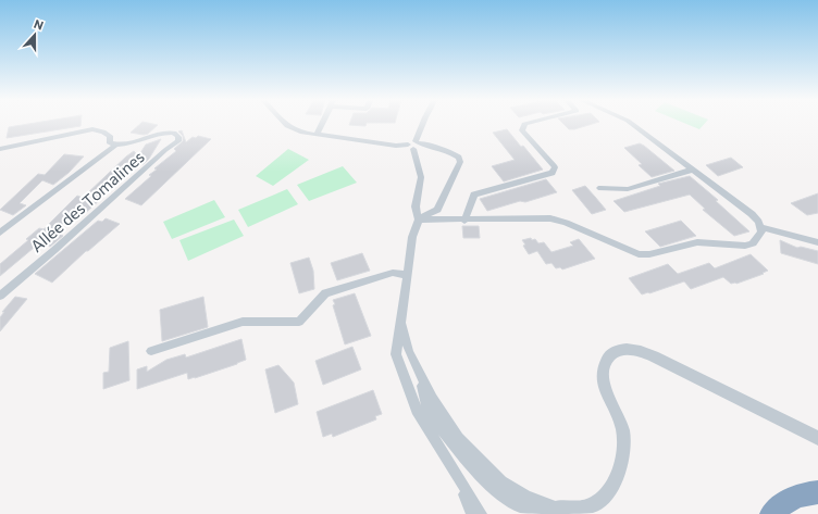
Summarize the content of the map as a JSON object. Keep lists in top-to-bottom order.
{
  "streets": {
    "street": ["Allée des Tomalines"]
  },
  "north": "top"
}
